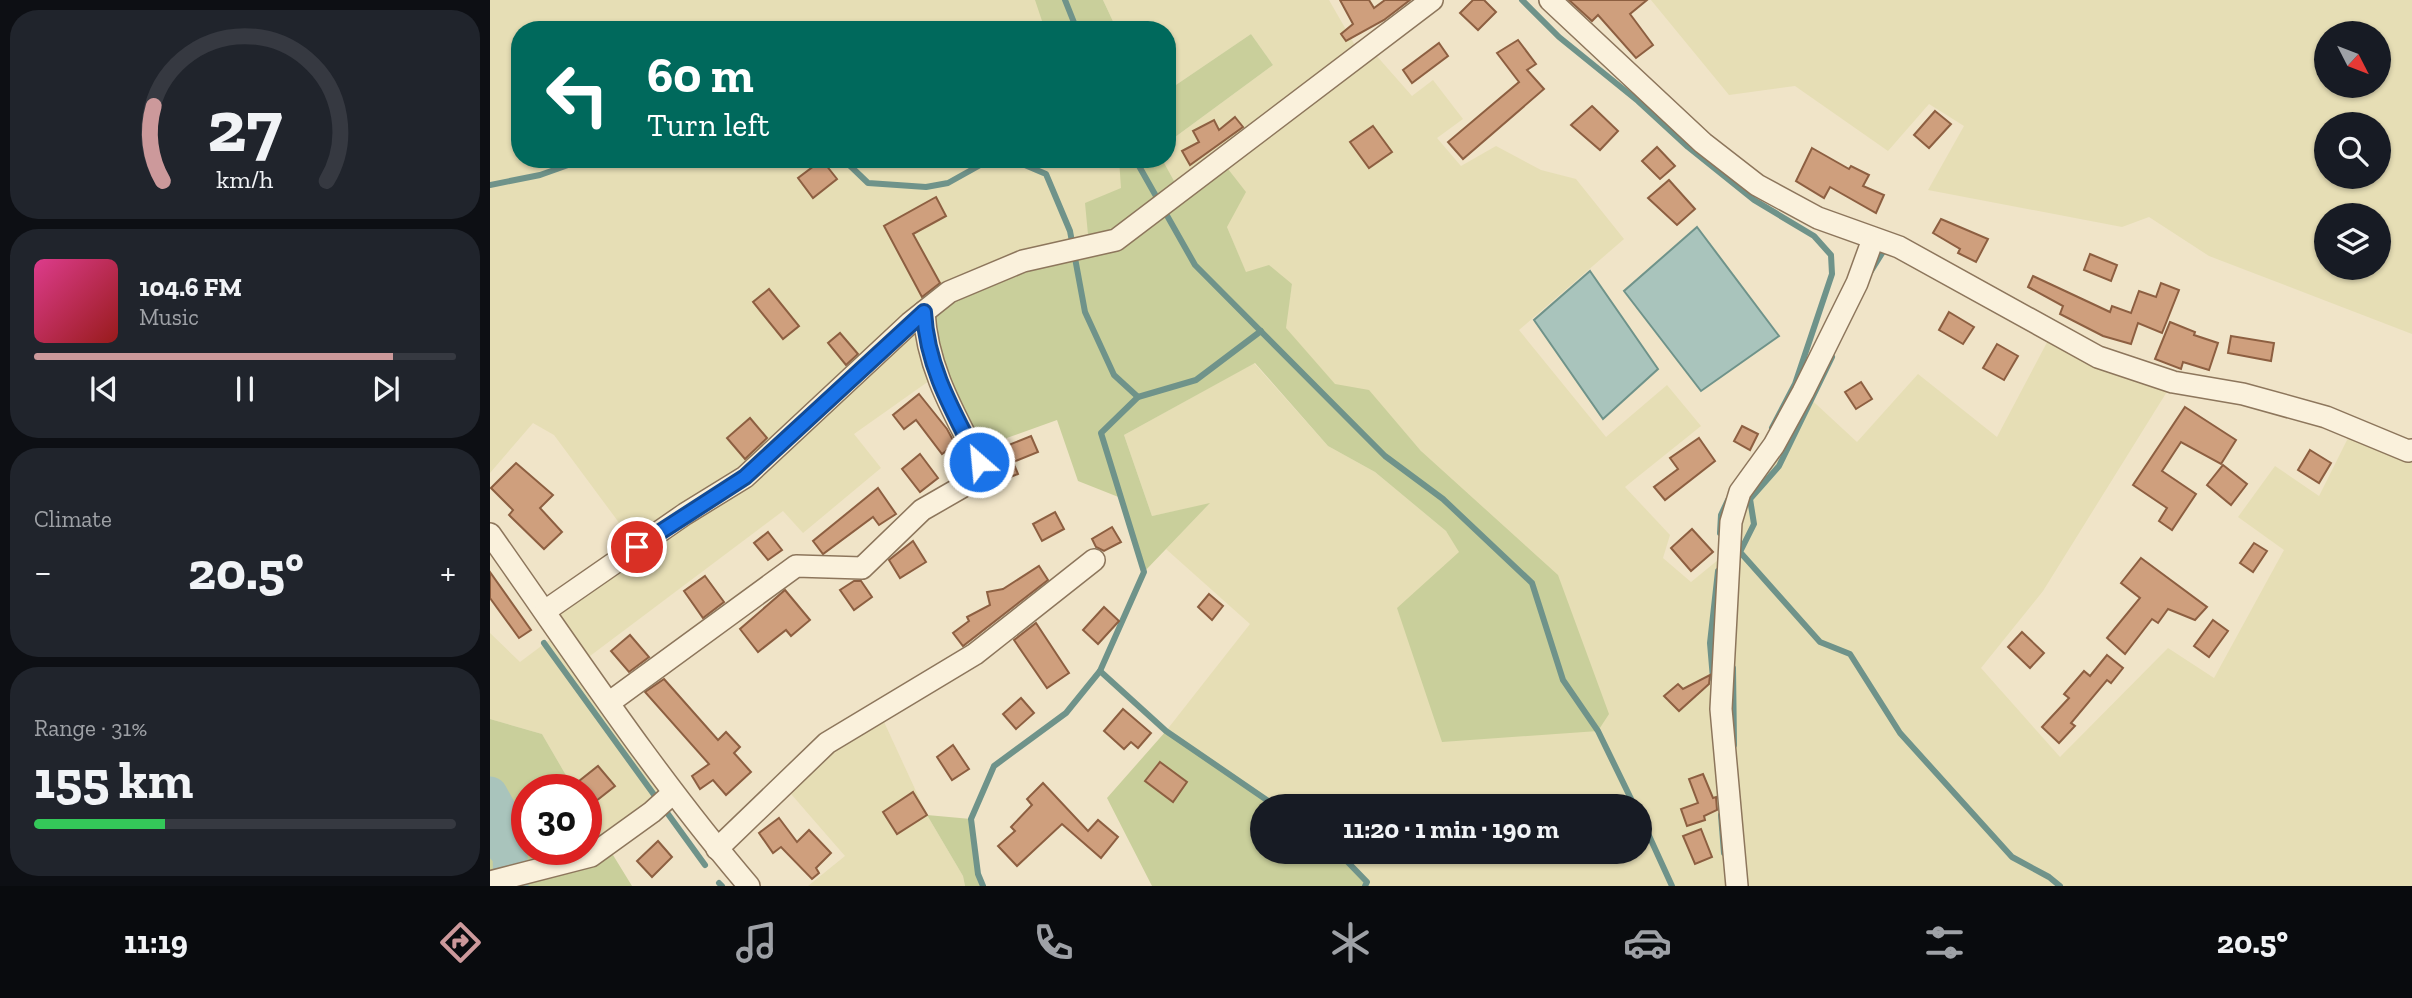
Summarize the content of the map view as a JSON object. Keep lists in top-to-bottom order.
{
  "north": "bottom right",
  "page": {
    "turn": ["60 m", "Turn left"],
    "song": ["104.6 FM", "Music"],
    "tile": [
      "Climate",
      ["Range · 31%", "155 km"]
    ],
    "heat": ["−", "20.5°", "+"],
    "limit": "30",
    "trip": "11:20 · 1 min · 190 m",
    "tabs": ["11:19", "20.5°"],
    "gauge": ["27", "km/h"]
  }
}
